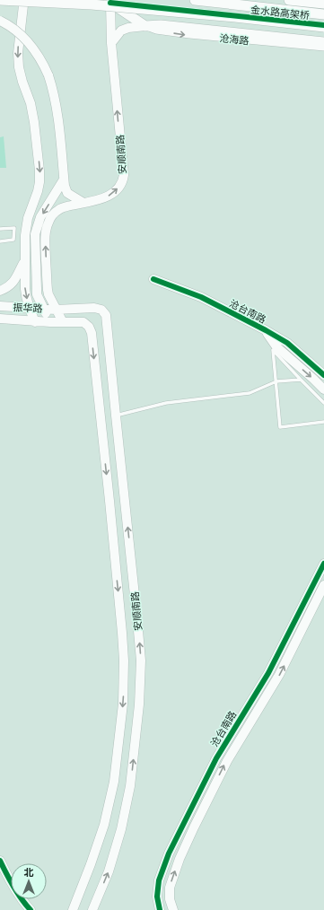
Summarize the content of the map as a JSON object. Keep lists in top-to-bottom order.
{
  "streets": {
    "main road": [
      "金水路高架桥",
      "安顺南路",
      "振华路",
      "沧台南路"
    ],
    "street": ["沧海路"]
  },
  "crossings": [
    ["安顺南路", "振华路"]
  ],
  "one_way": ["沧海路"],
  "north": "top"
}
